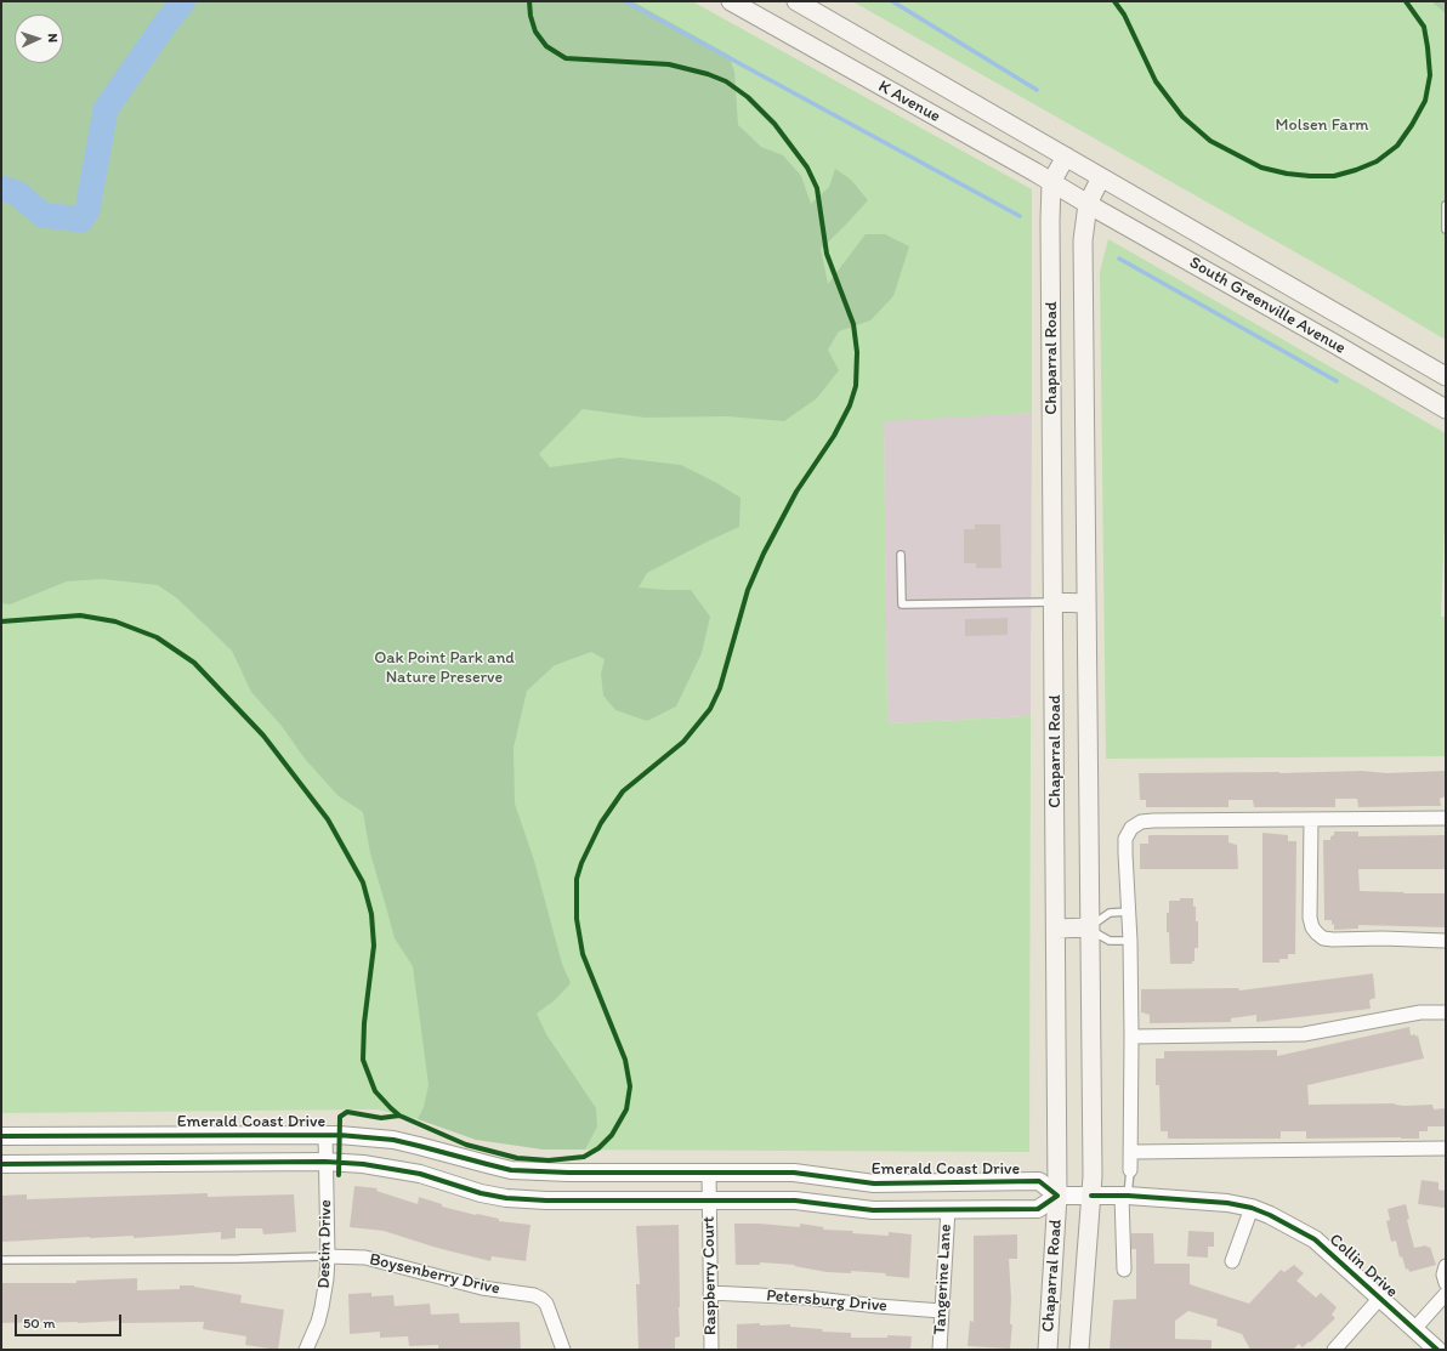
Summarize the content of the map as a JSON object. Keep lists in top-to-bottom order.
{
  "streets": {
    "main road": ["K Avenue", "South Greenville Avenue", "Chaparral Road"],
    "street": [
      "Emerald Coast Drive",
      "Destin Drive",
      "Collin Drive",
      "Boysenberry Drive",
      "Raspberry Court",
      "Tangerine Lane",
      "Petersburg Drive"
    ]
  },
  "crossings": [
    ["K Avenue", "South Greenville Avenue"],
    ["K Avenue", "Chaparral Road"],
    ["South Greenville Avenue", "Chaparral Road"],
    ["Chaparral Road", "Emerald Coast Drive"],
    ["Chaparral Road", "Collin Drive"],
    ["Emerald Coast Drive", "Destin Drive"],
    ["Emerald Coast Drive", "Raspberry Court"],
    ["Destin Drive", "Boysenberry Drive"],
    ["Raspberry Court", "Petersburg Drive"],
    ["Tangerine Lane", "Petersburg Drive"]
  ],
  "parks": ["Molsen Farm", "Oak Point Park and Nature Preserve"],
  "scale_bar": "50 m",
  "north": "right"
}
